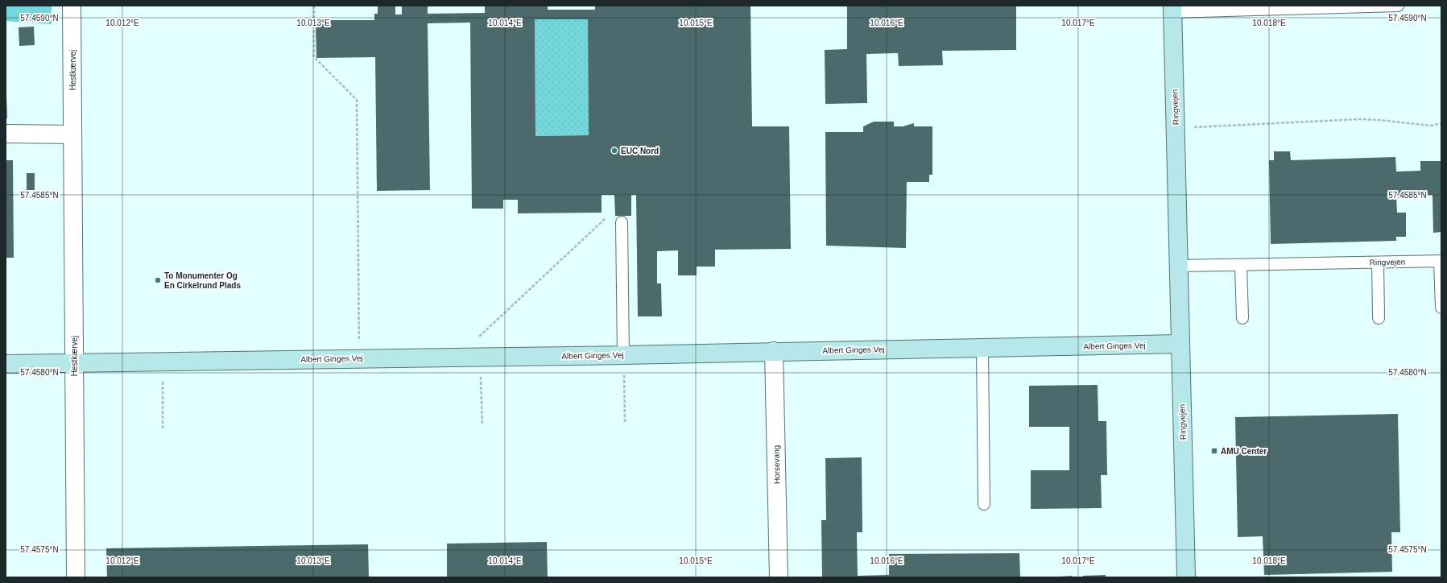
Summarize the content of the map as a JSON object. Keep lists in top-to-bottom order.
{
  "streets": {
    "street": [
      "Hestkærvej",
      "Ringvejen",
      "Albert Ginges Vej",
      "Horsevang"
    ]
  },
  "crossings": [
    ["Hestkærvej", "Albert Ginges Vej"],
    ["Ringvejen", "Albert Ginges Vej"],
    ["Albert Ginges Vej", "Horsevang"]
  ],
  "places": {
    "other": ["EUC Nord", "To Monumenter Og En Cirkelrund Plads"],
    "transit": ["AMU Center"]
  },
  "coordinates": [
    "57.4590°N",
    "10.012°E",
    "10.013°E",
    "10.014°E",
    "10.015°E",
    "10.016°E",
    "10.017°E",
    "10.018°E",
    "57.4585°N",
    "57.4580°N",
    "57.4575°N"
  ]
}
